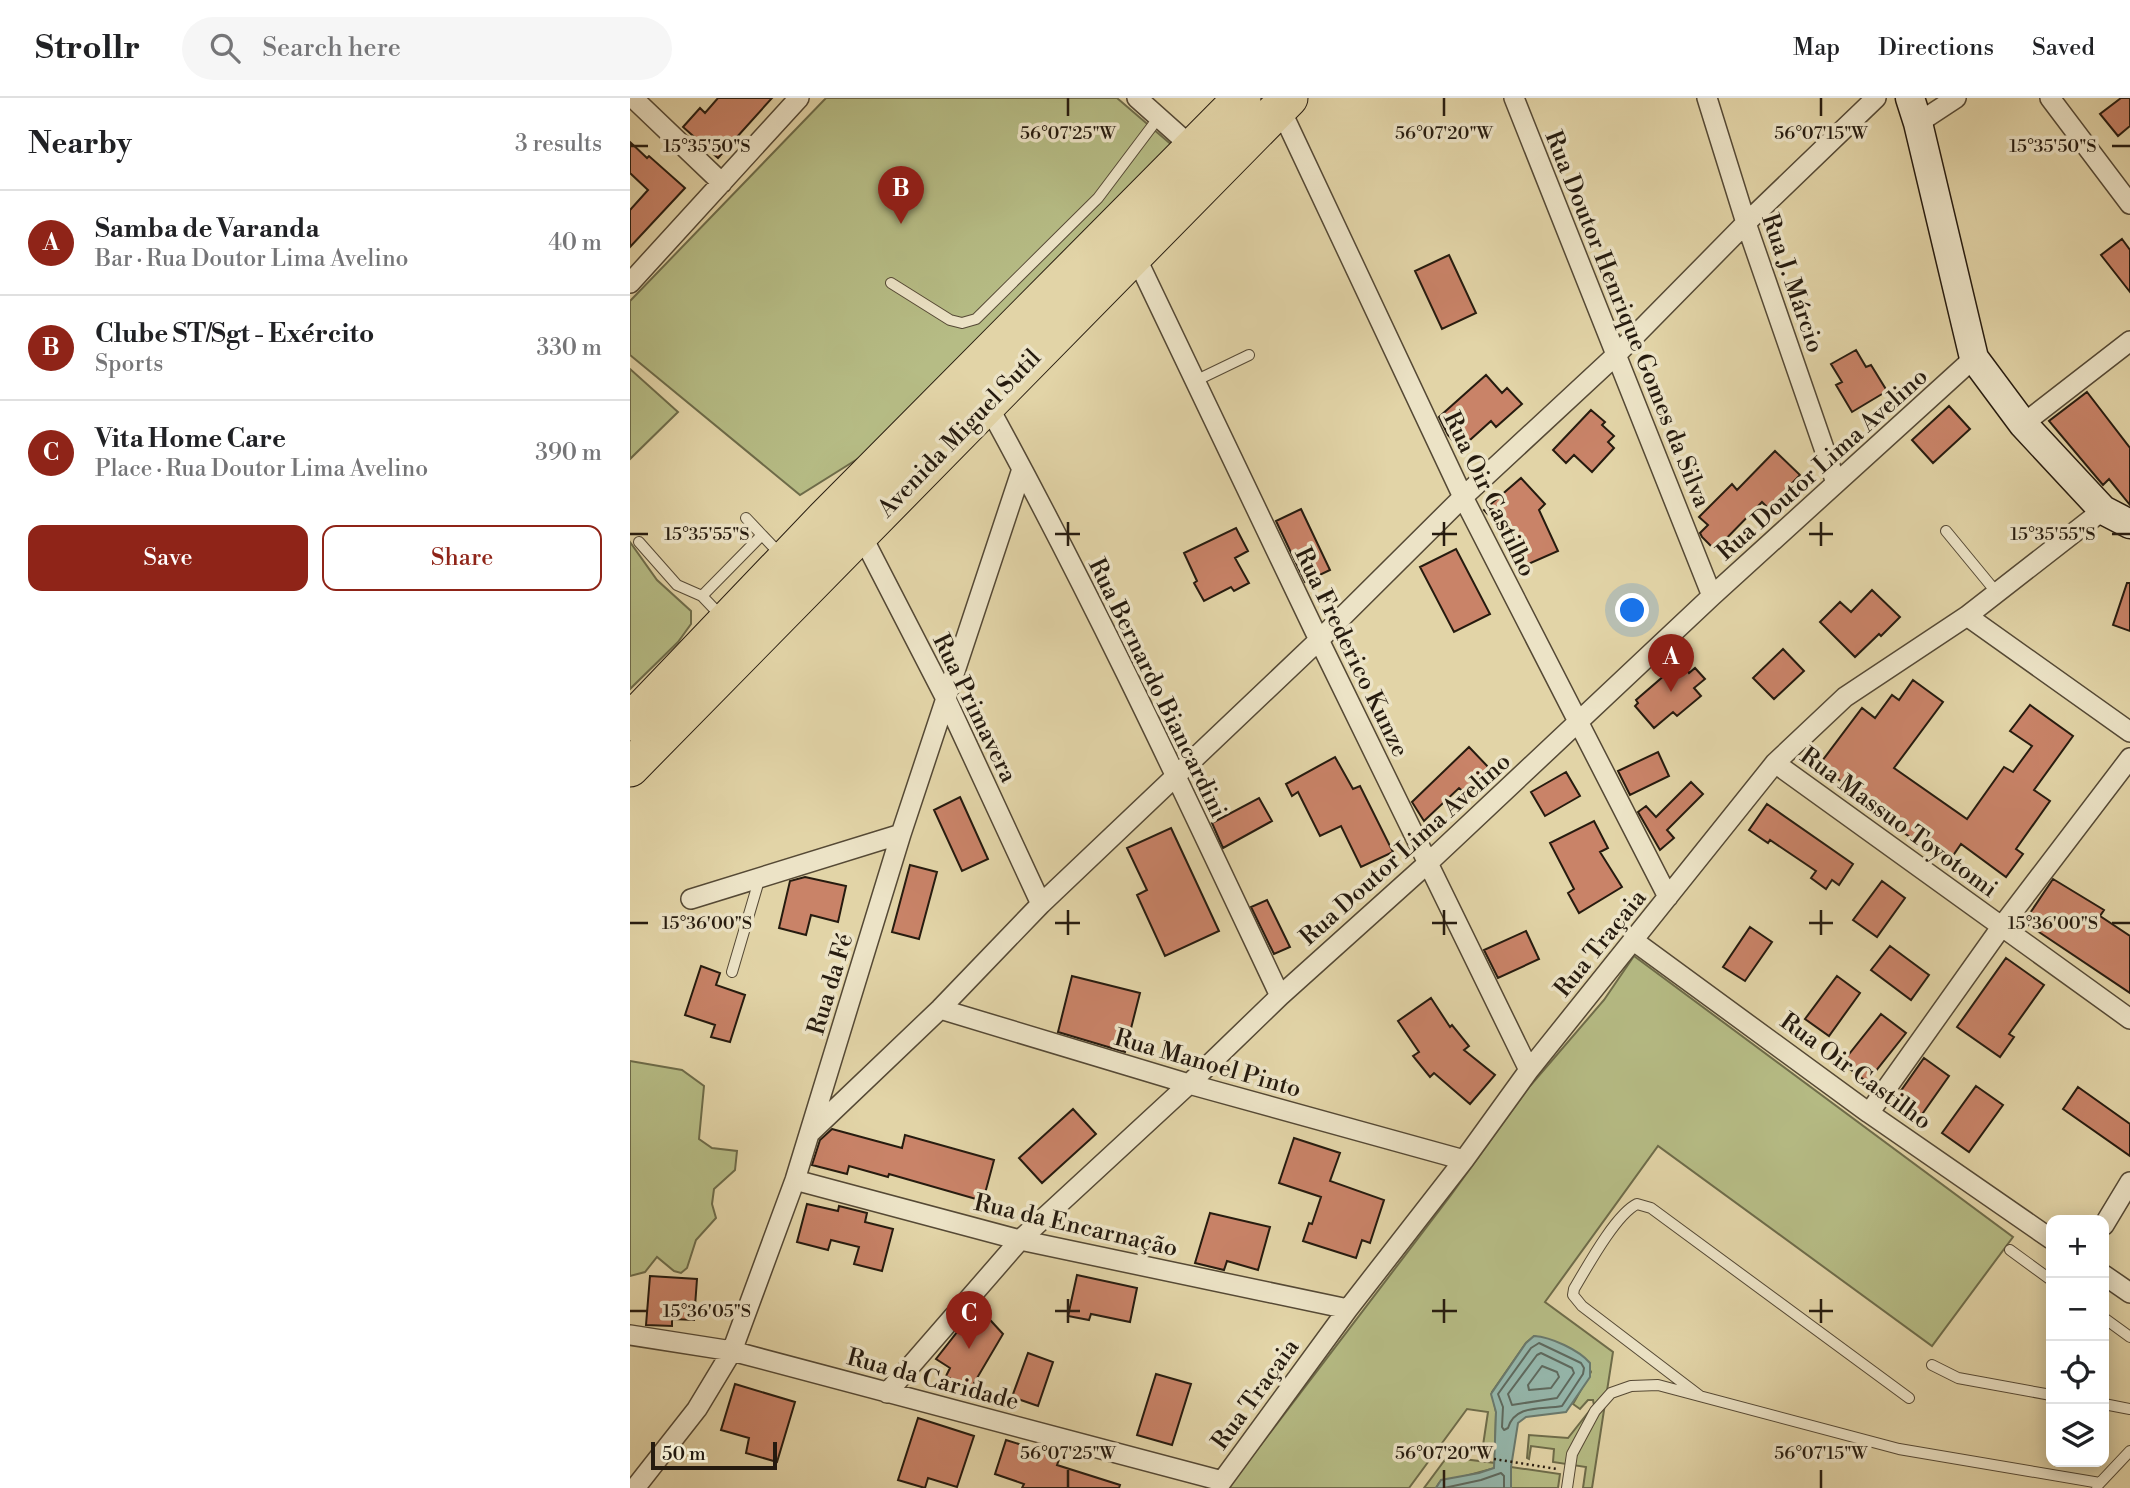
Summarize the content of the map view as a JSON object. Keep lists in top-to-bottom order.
{
  "streets": {
    "highway": ["Avenida Miguel Sutil"],
    "street": [
      "Rua J. Márcio",
      "Rua Doutor Henrique Gomes da Silva",
      "Rua Doutor Lima Avelino",
      "Rua Oir Castilho",
      "Rua Frederico Kunze",
      "Rua Bernardo Biancardini",
      "Rua Primavera",
      "Rua Massuo Toyotomi",
      "Rua Traçaia",
      "Rua da Fé",
      "Rua Manoel Pinto",
      "Rua da Encarnação",
      "Rua da Caridade"
    ]
  },
  "crossings": [
    ["Rua J. Márcio", "Rua Doutor Lima Avelino"],
    ["Rua Doutor Henrique Gomes da Silva", "Rua Doutor Lima Avelino"],
    ["Avenida Miguel Sutil", "Rua Oir Castilho"],
    ["Avenida Miguel Sutil", "Rua Frederico Kunze"],
    ["Avenida Miguel Sutil", "Rua Bernardo Biancardini"],
    ["Avenida Miguel Sutil", "Rua Primavera"],
    ["Rua Doutor Lima Avelino", "Rua Oir Castilho"],
    ["Rua Doutor Lima Avelino", "Rua Frederico Kunze"],
    ["Rua Doutor Lima Avelino", "Rua Bernardo Biancardini"],
    ["Rua Doutor Lima Avelino", "Rua Manoel Pinto"],
    ["Rua Doutor Lima Avelino", "Rua da Encarnação"],
    ["Rua Doutor Lima Avelino", "Rua da Caridade"],
    ["Rua Oir Castilho", "Rua Traçaia"],
    ["Rua Frederico Kunze", "Rua Traçaia"],
    ["Rua Bernardo Biancardini", "Rua da Fé"],
    ["Rua Primavera", "Rua da Fé"],
    ["Rua Massuo Toyotomi", "Rua Traçaia"],
    ["Rua Traçaia", "Rua Manoel Pinto"],
    ["Rua Traçaia", "Rua da Encarnação"],
    ["Rua Traçaia", "Rua da Caridade"],
    ["Rua da Fé", "Rua da Encarnação"],
    ["Rua da Fé", "Rua da Caridade"]
  ],
  "scale_bar": "50 m",
  "page": {
    "header": "Strollr",
    "search": "Search here",
    "nav": ["Map", "Directions", "Saved"],
    "heading": ["Nearby", "3 results"],
    "pins": ["B", "A", "C"],
    "list": [
      {
        "mark": "A",
        "name": "Samba de Varanda",
        "note": "Bar · Rua Doutor Lima Avelino",
        "value": "40 m"
      },
      {
        "mark": "B",
        "name": "Clube ST/Sgt - Exército",
        "note": "Sports",
        "value": "330 m"
      },
      {
        "mark": "C",
        "name": "Vita Home Care",
        "note": "Place · Rua Doutor Lima Avelino",
        "value": "390 m"
      }
    ],
    "buttons": ["Save", "Share"],
    "map_buttons": ["+", "−"],
    "scale": "50 m"
  },
  "coordinates": [
    "56°07'25\"W",
    "56°07'20\"W",
    "56°07'15\"W",
    "15°35'50\"S",
    "15°35'55\"S",
    "15°36'00\"S",
    "15°36'05\"S"
  ]
}
